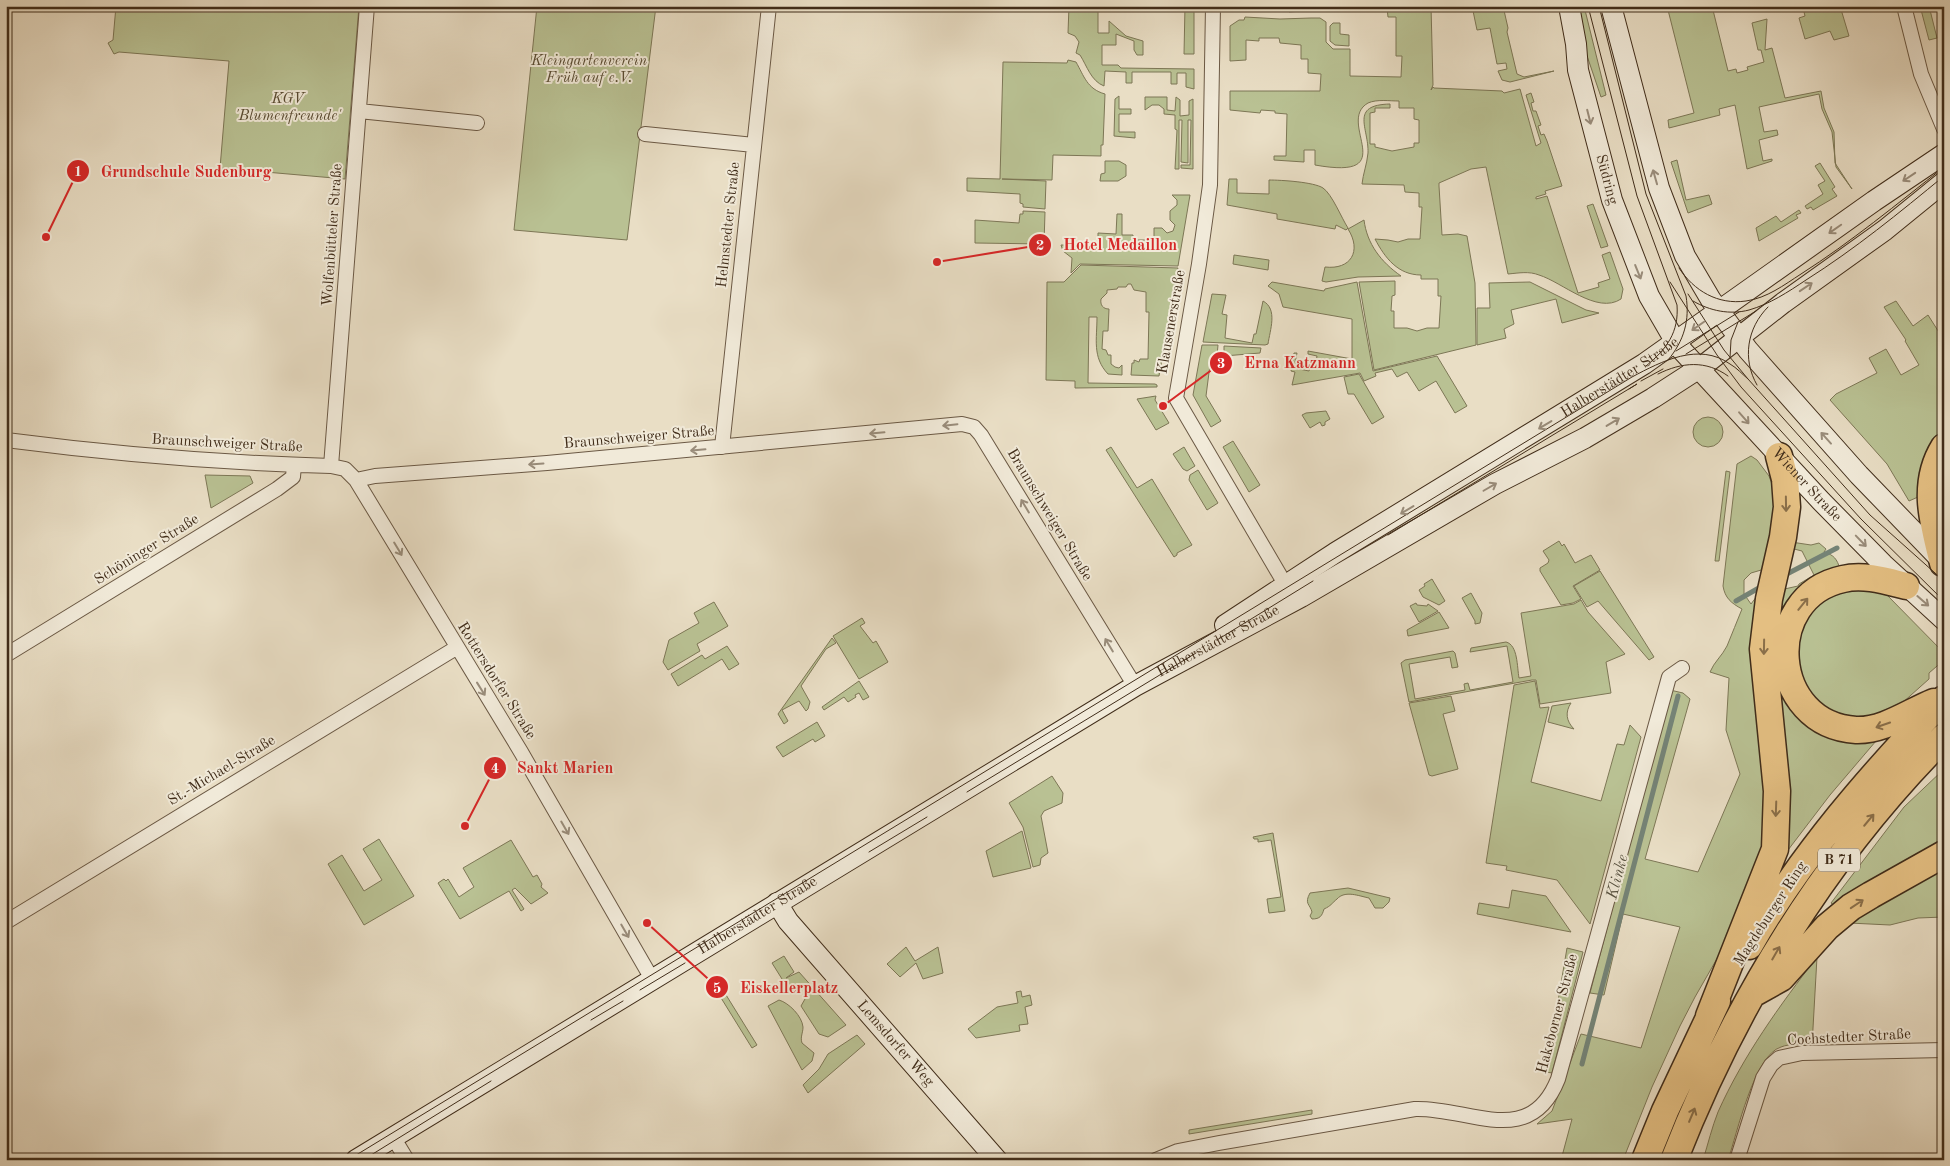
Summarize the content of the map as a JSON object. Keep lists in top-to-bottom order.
{
  "streets": {
    "highway": ["B 71", "Magdeburger Ring"],
    "street": [
      "Südring",
      "Helmstedter Straße",
      "Wolfenbütteler Straße",
      "Klausenerstraße",
      "Halberstädter Straße",
      "Braunschweiger Straße",
      "Wiener Straße",
      "Schöninger Straße",
      "Rottersdorfer Straße",
      "St.-Michael-Straße",
      "Hakeborner Straße",
      "Cochstedter Straße",
      "Lemsdorfer Weg"
    ]
  },
  "crossings": [
    ["Südring", "Halberstädter Straße"],
    ["Südring", "Wiener Straße"],
    ["Helmstedter Straße", "Braunschweiger Straße"],
    ["Wolfenbütteler Straße", "Braunschweiger Straße"],
    ["Klausenerstraße", "Halberstädter Straße"],
    ["Halberstädter Straße", "Braunschweiger Straße"],
    ["Halberstädter Straße", "Wiener Straße"],
    ["Halberstädter Straße", "Rottersdorfer Straße"],
    ["Halberstädter Straße", "Lemsdorfer Weg"],
    ["Braunschweiger Straße", "Schöninger Straße"],
    ["Braunschweiger Straße", "Rottersdorfer Straße"],
    ["Rottersdorfer Straße", "St.-Michael-Straße"]
  ],
  "one_way": ["Braunschweiger Straße", "Rottersdorfer Straße"],
  "water": ["Klinke"],
  "parks": ["Kleingartenverein Früh auf e.V.", "KGV 'Blumenfreunde'"],
  "places": [
    "Grundschule Sudenburg",
    "Hotel Medaillon",
    "Erna Katzmann",
    "Sankt Marien",
    "Eiskellerplatz"
  ]
}
